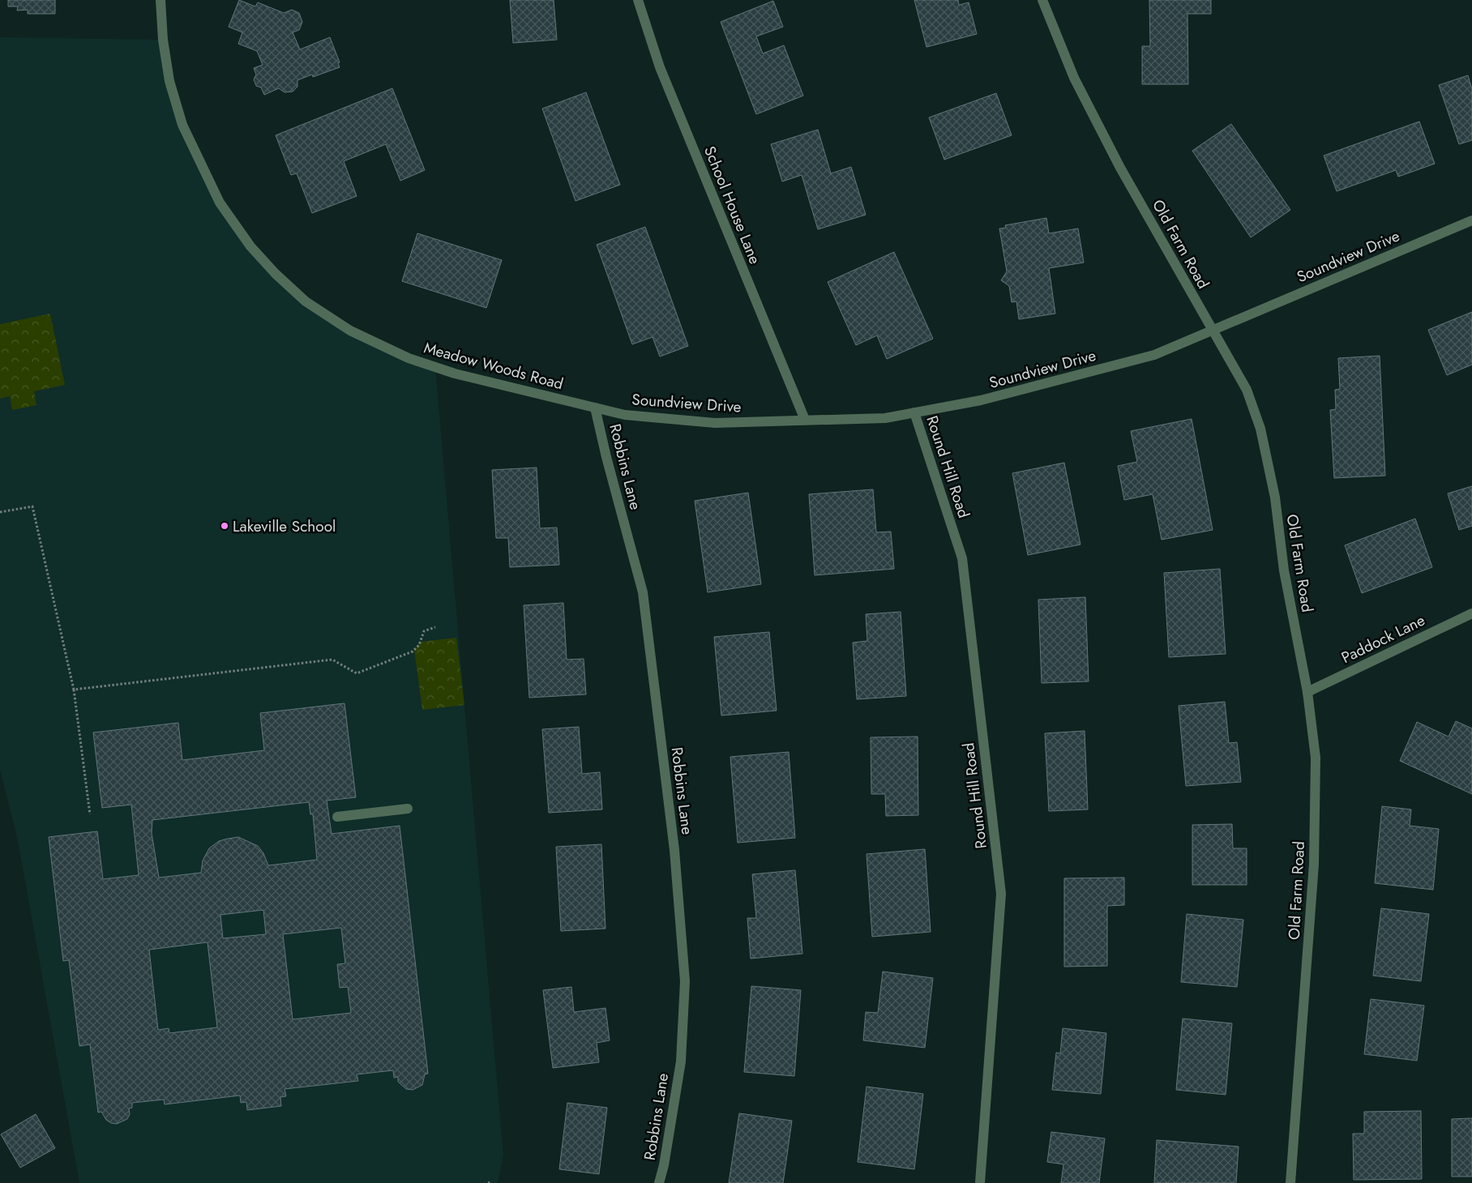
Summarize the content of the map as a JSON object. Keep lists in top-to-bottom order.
{
  "streets": {
    "street": [
      "School House Lane",
      "Old Farm Road",
      "Soundview Drive",
      "Meadow Woods Road",
      "Robbins Lane",
      "Round Hill Road",
      "Paddock Lane"
    ]
  },
  "crossings": [
    ["School House Lane", "Soundview Drive"],
    ["Old Farm Road", "Soundview Drive"],
    ["Old Farm Road", "Paddock Lane"],
    ["Soundview Drive", "Meadow Woods Road"],
    ["Soundview Drive", "Robbins Lane"],
    ["Soundview Drive", "Round Hill Road"],
    ["Meadow Woods Road", "Robbins Lane"]
  ],
  "places": ["Lakeville School"]
}
